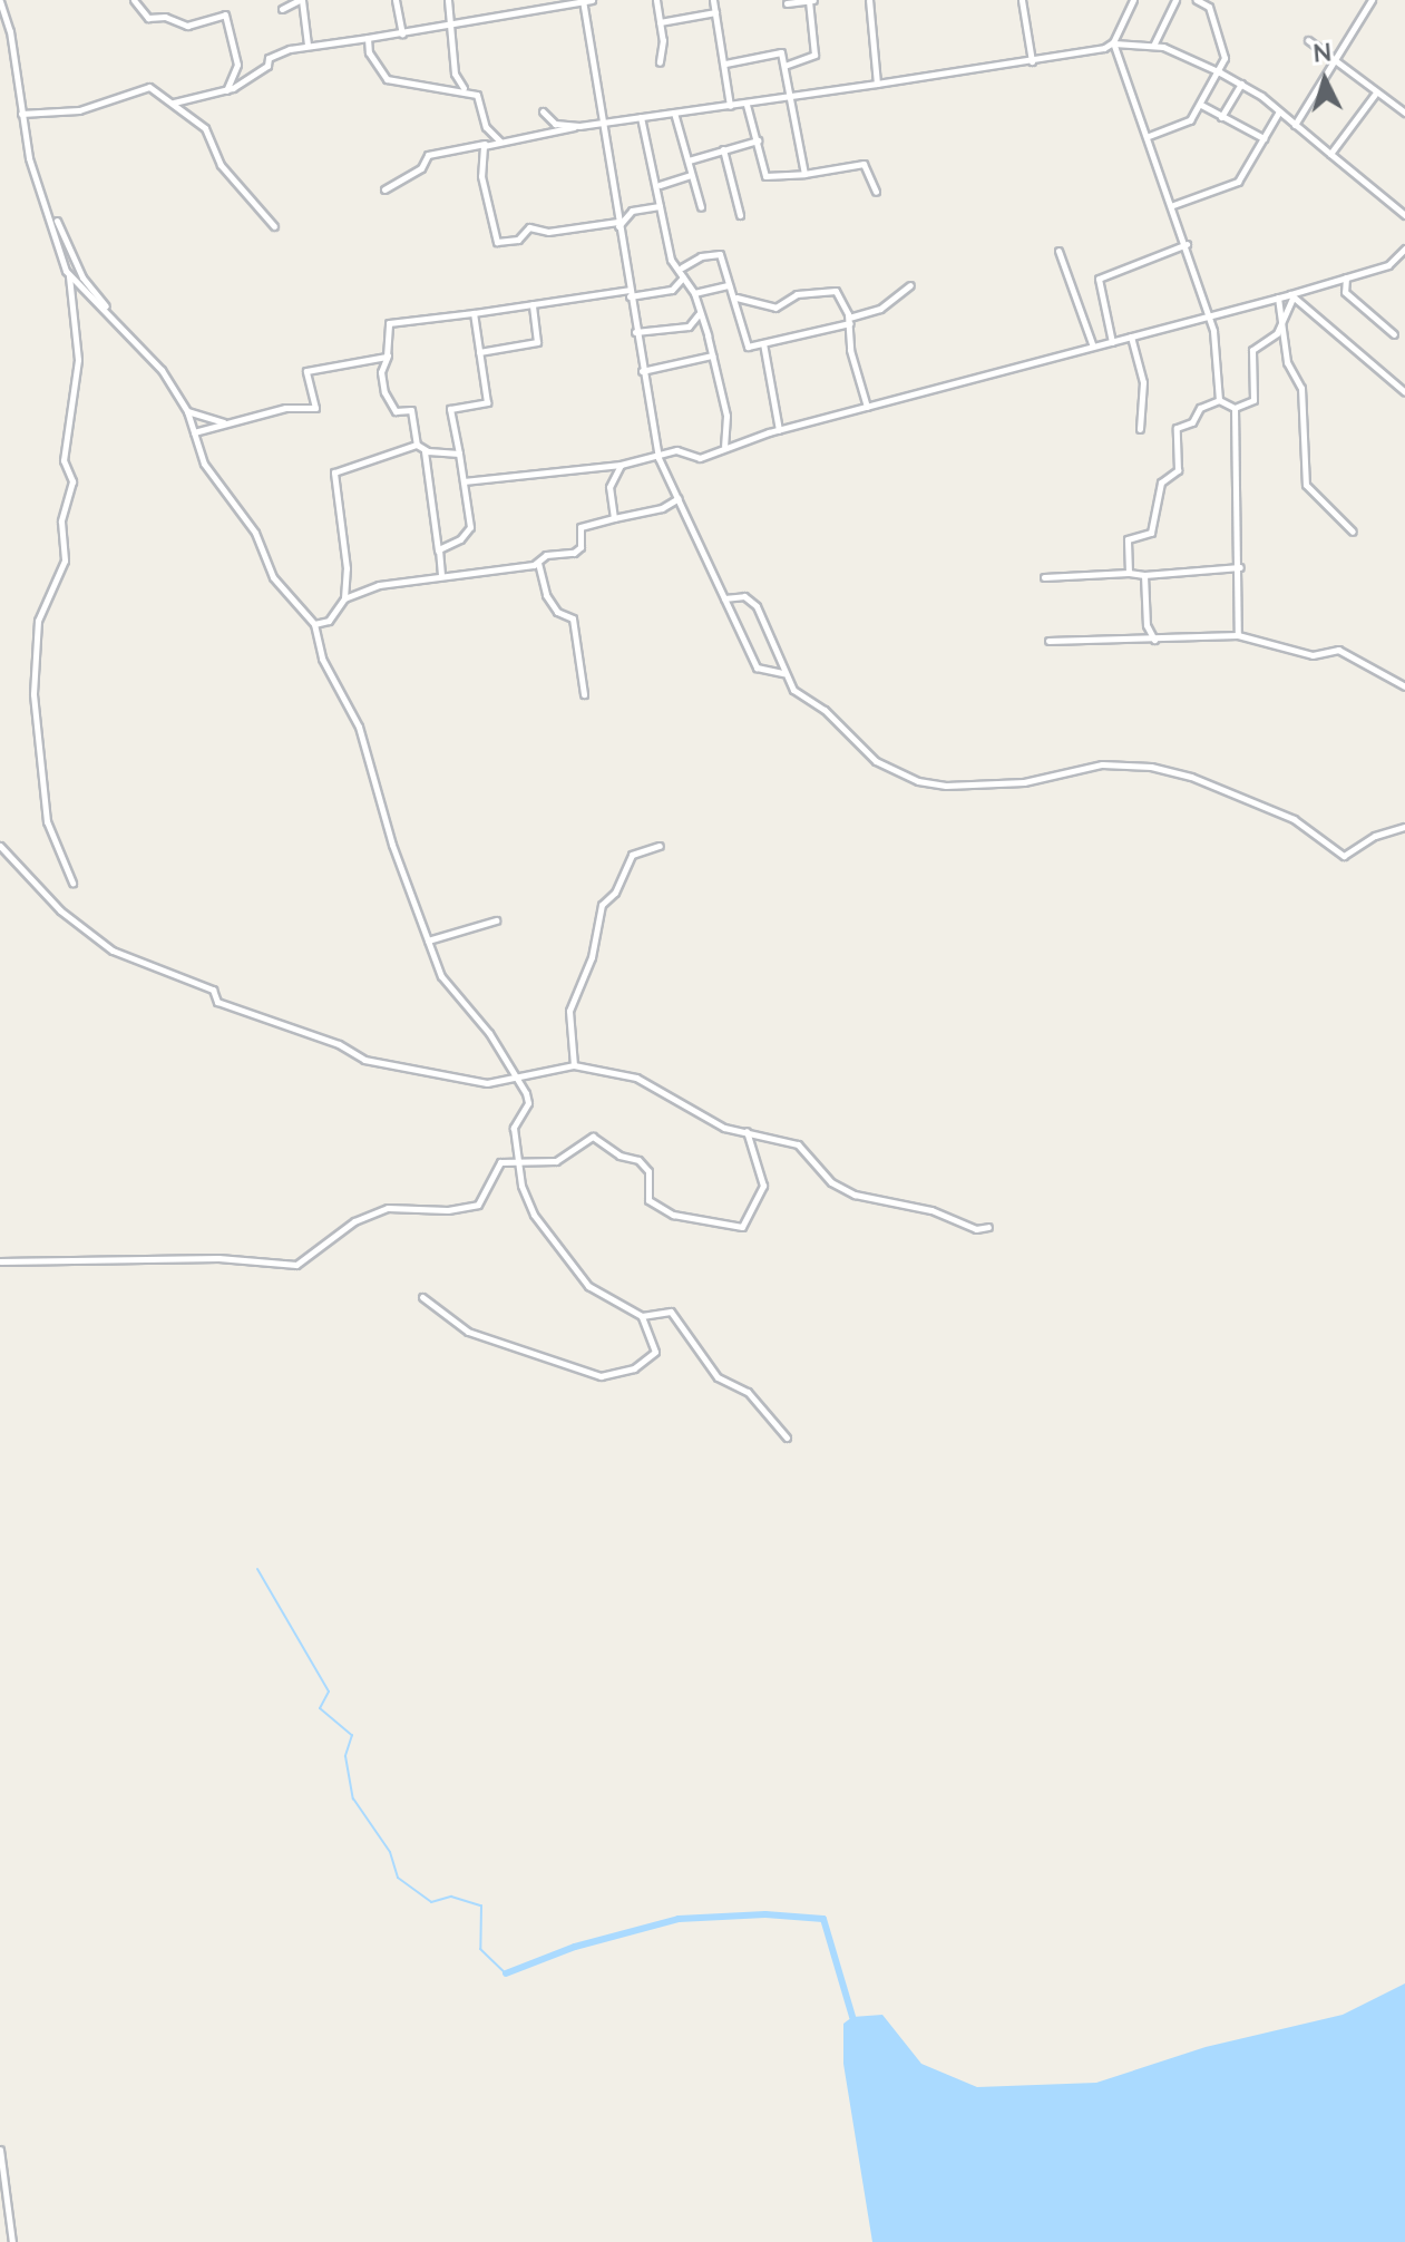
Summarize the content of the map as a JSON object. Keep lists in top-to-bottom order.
{
  "north": "top"
}
